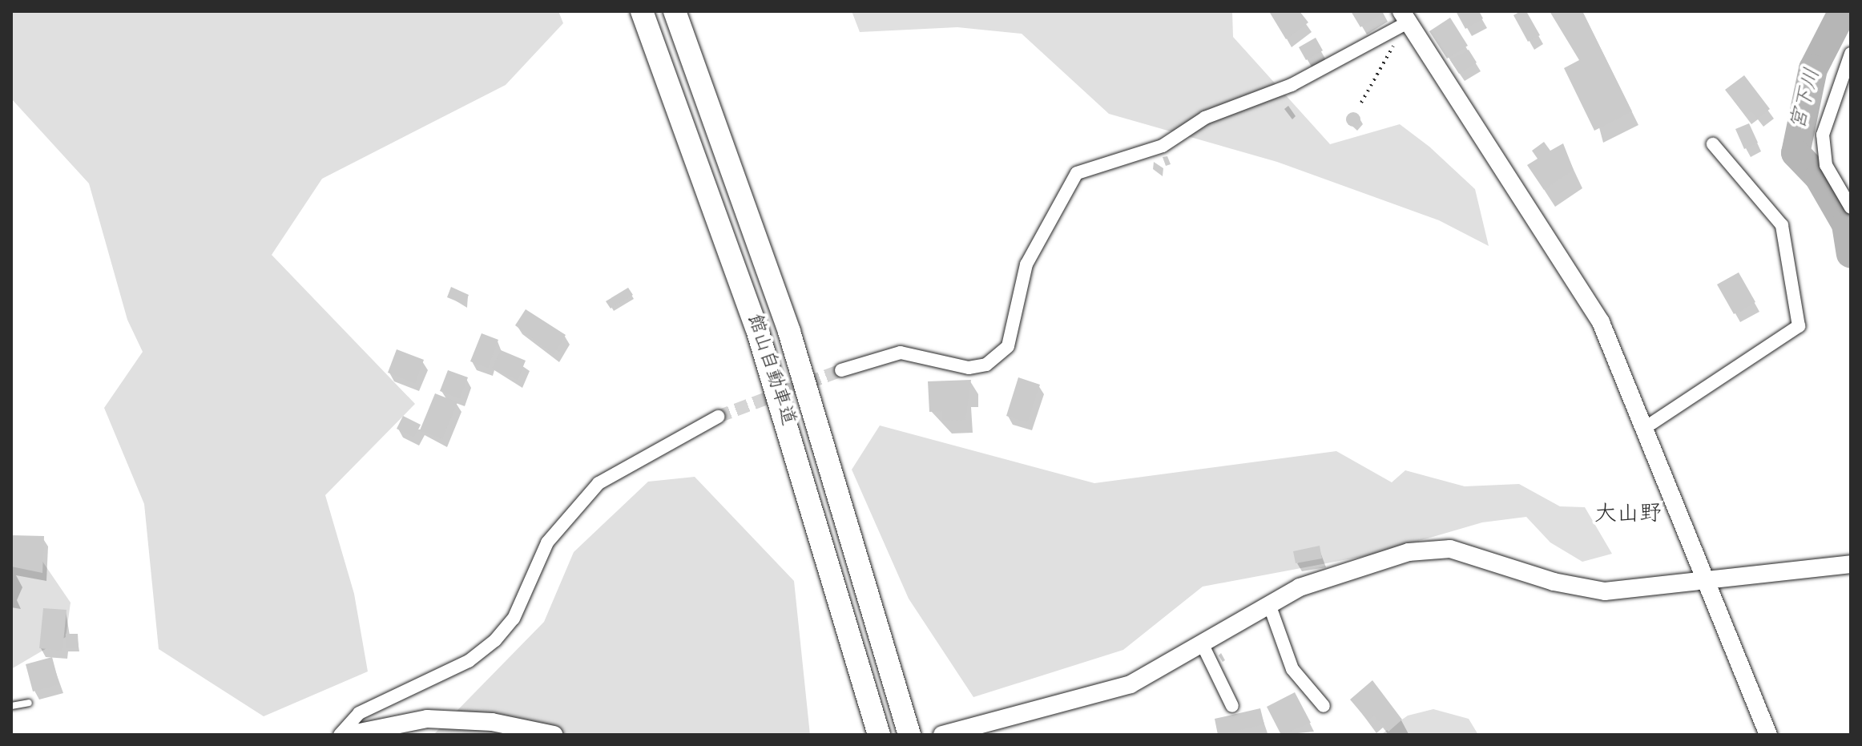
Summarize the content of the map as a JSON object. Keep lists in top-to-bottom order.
{
  "streets": {
    "highway": ["館山自動車道"]
  },
  "districts": ["大山野"],
  "water": ["宮下川"]
}
